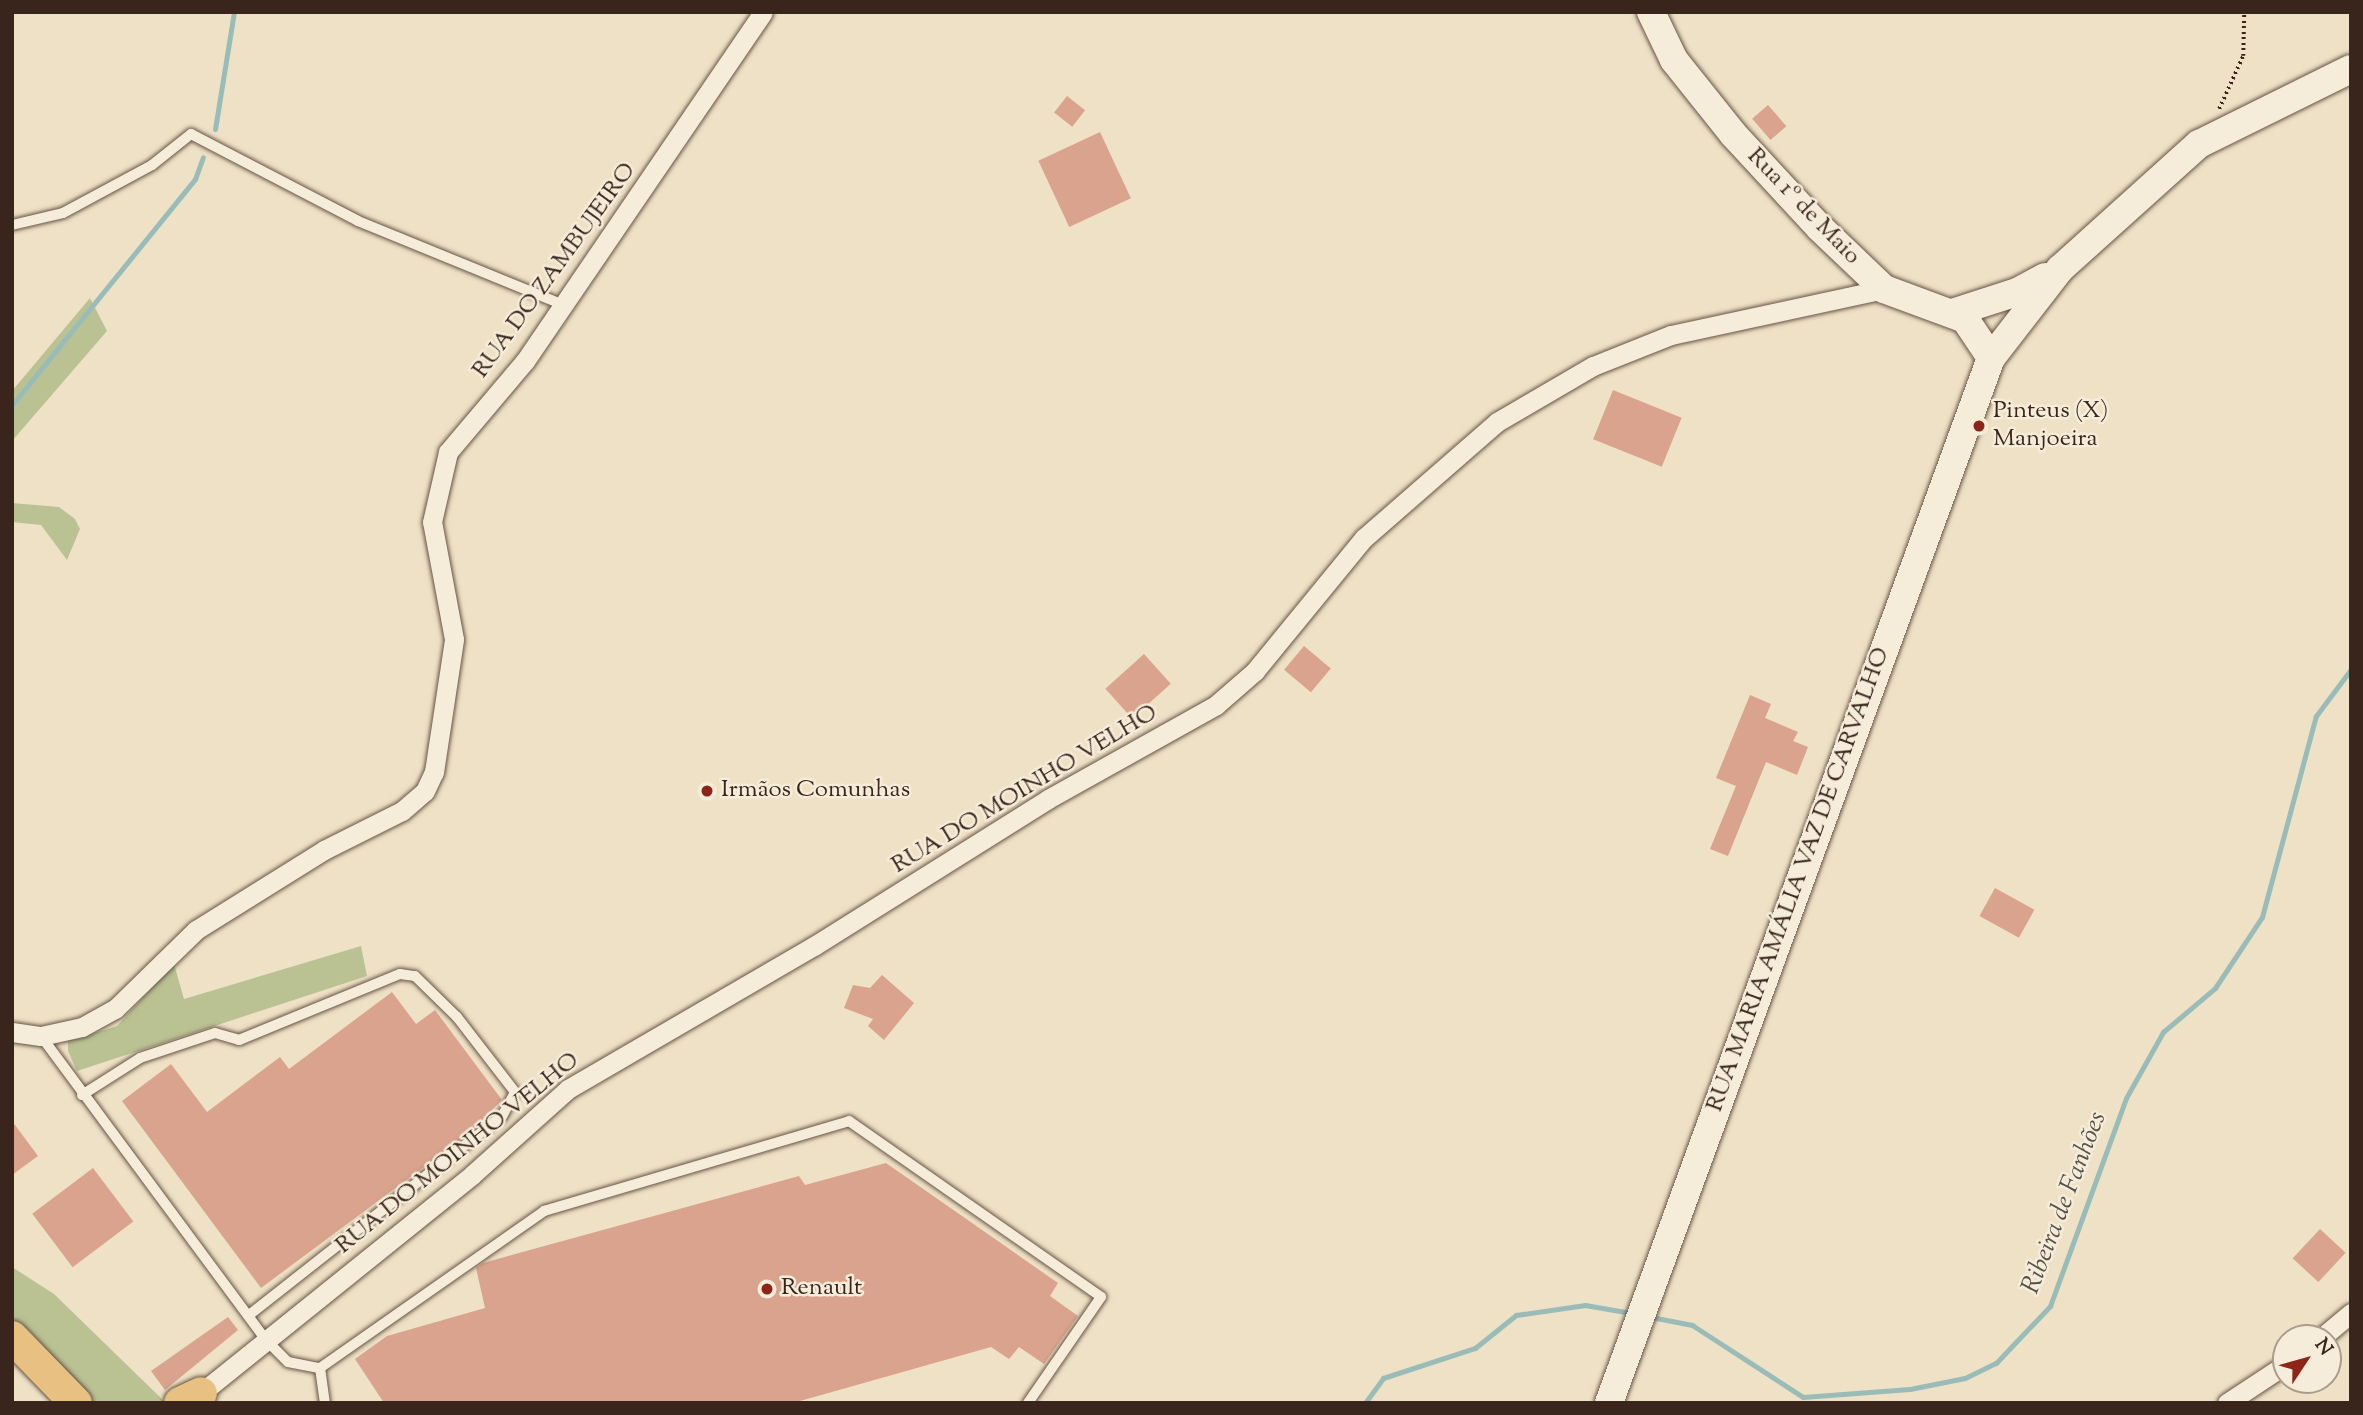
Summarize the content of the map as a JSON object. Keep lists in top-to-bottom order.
{
  "streets": {
    "street": [
      "Rua 1º de Maio",
      "RUA DO ZAMBUJEIRO",
      "RUA DO MOINHO VELHO",
      "RUA MARIA AMÁLIA VAZ DE CARVALHO"
    ]
  },
  "crossings": [
    ["Rua 1º de Maio", "RUA DO MOINHO VELHO"],
    ["Rua 1º de Maio", "RUA MARIA AMÁLIA VAZ DE CARVALHO"]
  ],
  "water": ["Ribeira de Fanhões"],
  "places": ["Pinteus (X) Manjoeira", "Irmãos Comunhas", "Renault"],
  "north": "top right"
}
